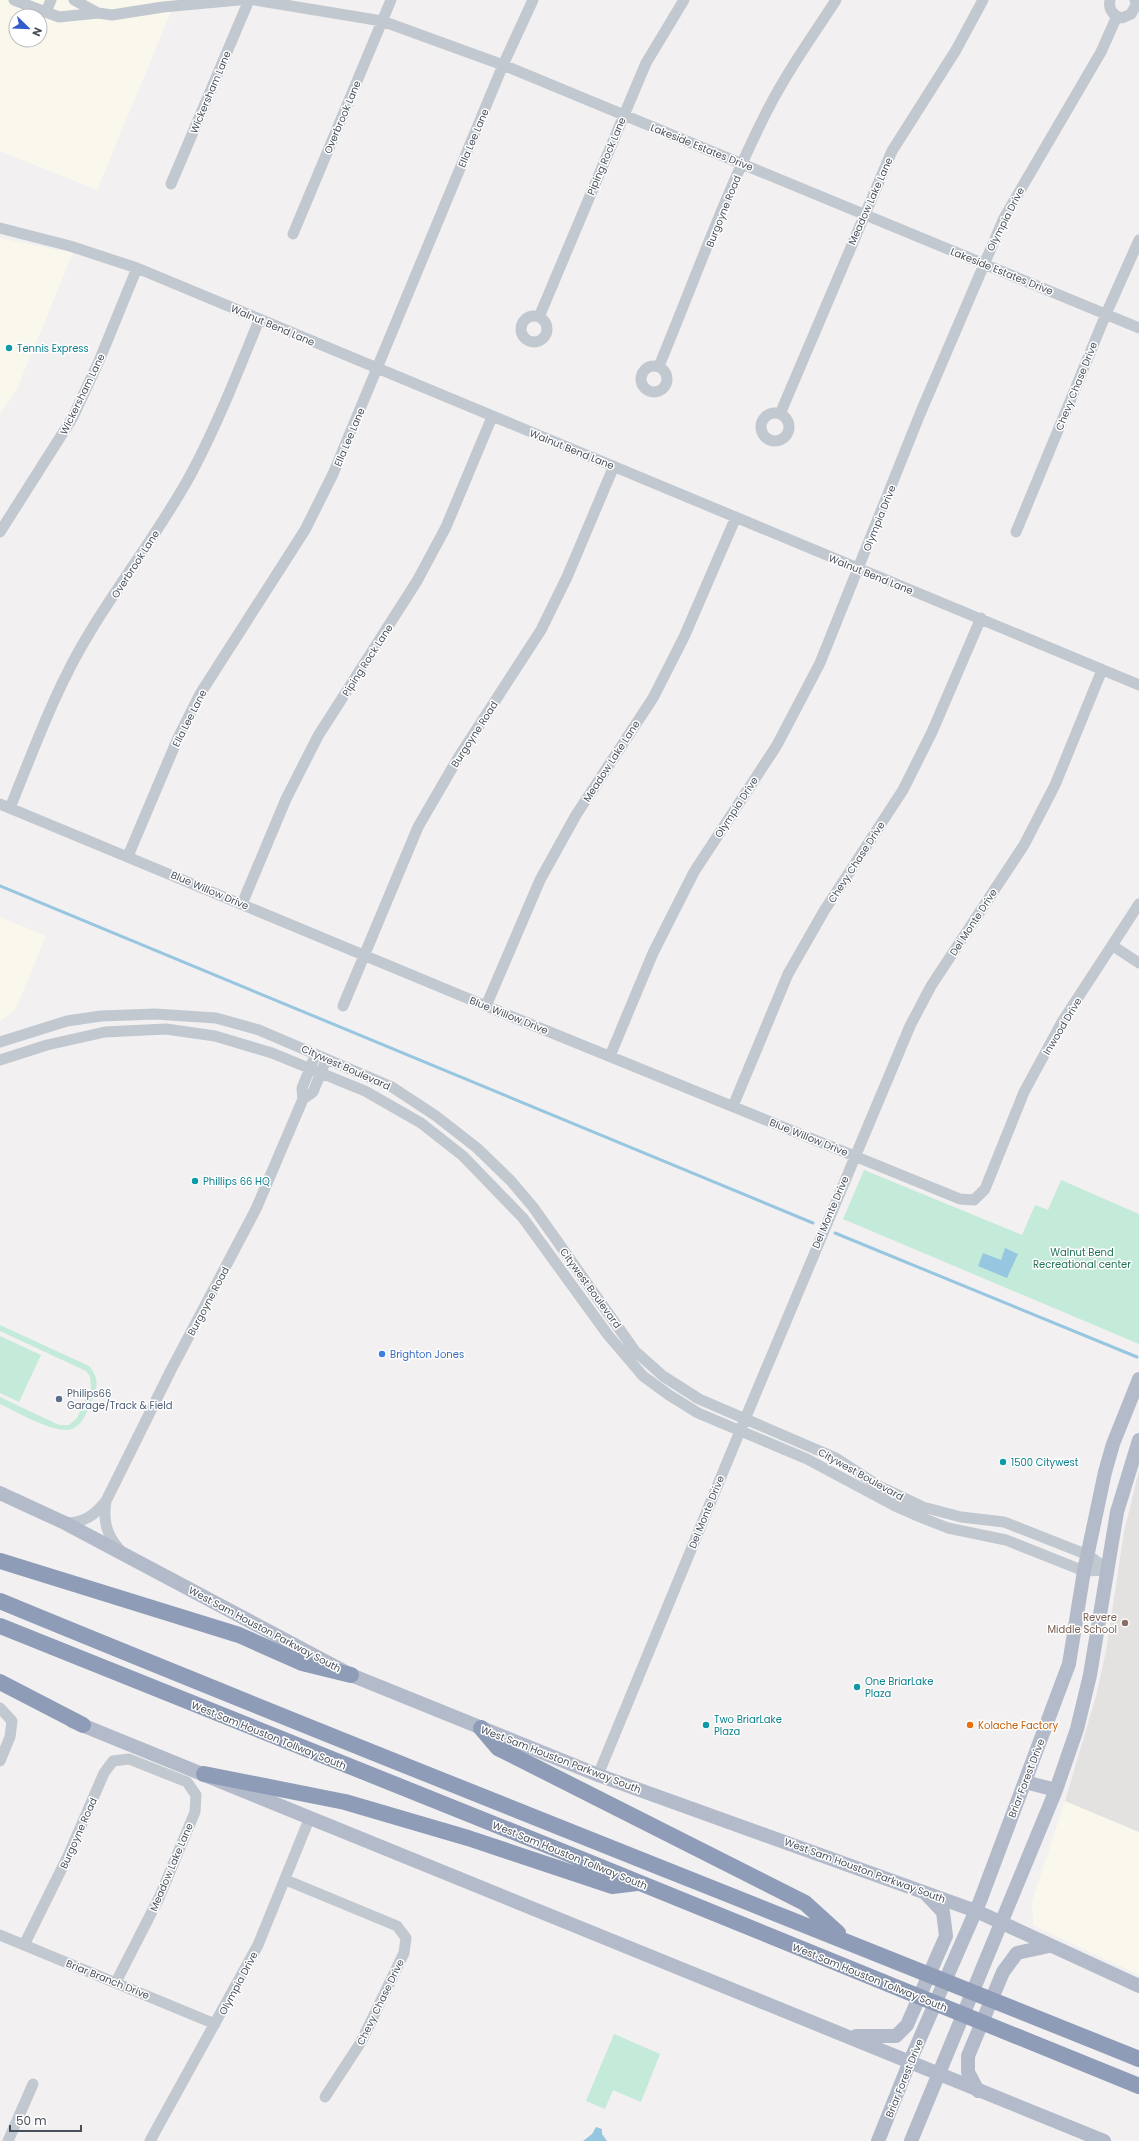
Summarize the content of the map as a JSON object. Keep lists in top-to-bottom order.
{
  "streets": {
    "highway": ["West Sam Houston Tollway South"],
    "main road": ["West Sam Houston Parkway South", "Briar Forest Drive"],
    "street": [
      "Wickersham Lane",
      "Overbrook Lane",
      "Ella Lee Lane",
      "Lakeside Estates Drive",
      "Piping Rock Lane",
      "Meadow Lake Lane",
      "Burgoyne Road",
      "Olympia Drive",
      "Walnut Bend Lane",
      "Chevy Chase Drive",
      "Blue Willow Drive",
      "Del Monte Drive",
      "Inwood Drive",
      "Citywest Boulevard",
      "Briar Branch Drive"
    ]
  },
  "crossings": [
    ["Wickersham Lane", "Walnut Bend Lane"],
    ["Overbrook Lane", "Lakeside Estates Drive"],
    ["Overbrook Lane", "Walnut Bend Lane"],
    ["Overbrook Lane", "Blue Willow Drive"],
    ["Ella Lee Lane", "Lakeside Estates Drive"],
    ["Ella Lee Lane", "Walnut Bend Lane"],
    ["Ella Lee Lane", "Blue Willow Drive"],
    ["Lakeside Estates Drive", "Piping Rock Lane"],
    ["Lakeside Estates Drive", "Meadow Lake Lane"],
    ["Lakeside Estates Drive", "Burgoyne Road"],
    ["Lakeside Estates Drive", "Olympia Drive"],
    ["Lakeside Estates Drive", "Chevy Chase Drive"],
    ["Piping Rock Lane", "Walnut Bend Lane"],
    ["Piping Rock Lane", "Blue Willow Drive"],
    ["Meadow Lake Lane", "Burgoyne Road"],
    ["Meadow Lake Lane", "Walnut Bend Lane"],
    ["Meadow Lake Lane", "Blue Willow Drive"],
    ["Meadow Lake Lane", "Briar Branch Drive"],
    ["Burgoyne Road", "Walnut Bend Lane"],
    ["Burgoyne Road", "Blue Willow Drive"],
    ["Burgoyne Road", "Citywest Boulevard"],
    ["Burgoyne Road", "West Sam Houston Parkway South"],
    ["Burgoyne Road", "Briar Branch Drive"],
    ["Olympia Drive", "Walnut Bend Lane"],
    ["Olympia Drive", "Chevy Chase Drive"],
    ["Olympia Drive", "Blue Willow Drive"],
    ["Olympia Drive", "Briar Branch Drive"],
    ["Walnut Bend Lane", "Chevy Chase Drive"],
    ["Walnut Bend Lane", "Del Monte Drive"],
    ["Chevy Chase Drive", "Blue Willow Drive"],
    ["Blue Willow Drive", "Del Monte Drive"],
    ["Blue Willow Drive", "Inwood Drive"],
    ["Del Monte Drive", "Citywest Boulevard"],
    ["Del Monte Drive", "West Sam Houston Parkway South"],
    ["Citywest Boulevard", "Briar Forest Drive"],
    ["West Sam Houston Parkway South", "Briar Forest Drive"]
  ],
  "parks": ["Walnut Bend Recreational center"],
  "places": [
    "Tennis Express",
    "Phillips 66 HQ",
    "Brighton Jones",
    "Philips66 Garage/Track & Field",
    "1500 Citywest",
    "Revere Middle School",
    "One BriarLake Plaza",
    "Two BriarLake Plaza",
    "Kolache Factory"
  ],
  "scale_bar": "50 m",
  "north": "bottom right"
}
